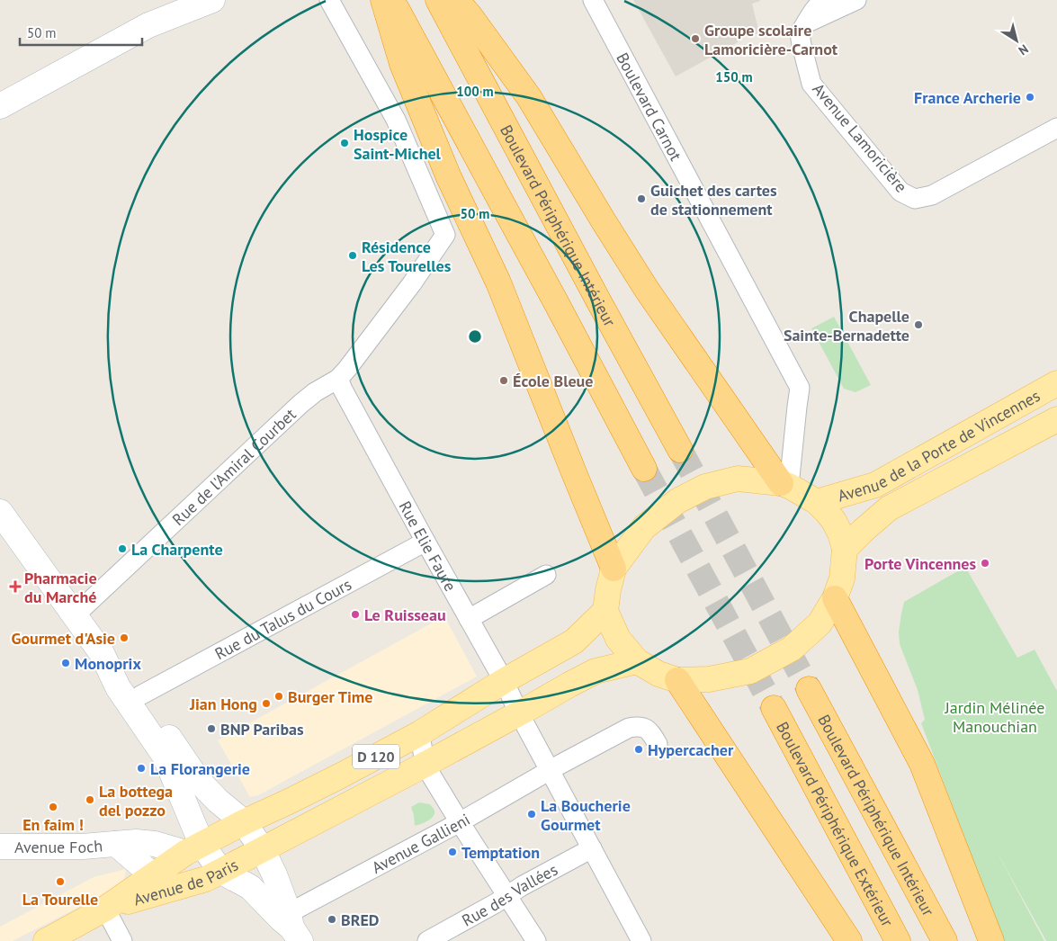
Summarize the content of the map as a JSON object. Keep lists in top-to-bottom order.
{
  "streets": {
    "highway": ["Boulevard Périphérique Intérieur", "Boulevard Périphérique Extérieur"],
    "main road": [
      "Avenue de la Porte de Vincennes",
      "D 120",
      "Avenue Foch",
      "Avenue de Paris"
    ],
    "street": [
      "Boulevard Carnot",
      "Avenue Lamoricière",
      "Rue de l'Amiral Courbet",
      "Rue Elie Faure",
      "Rue du Talus du Cours",
      "Avenue Gallieni",
      "Rue des Vallées"
    ]
  },
  "crossings": [
    ["Rue de l'Amiral Courbet", "Rue Elie Faure"],
    ["Rue Elie Faure", "Rue du Talus du Cours"],
    ["Rue Elie Faure", "D 120"],
    ["Rue Elie Faure", "Avenue Gallieni"],
    ["Rue Elie Faure", "Rue des Vallées"],
    ["D 120", "Avenue de Paris"],
    ["Avenue Foch", "Avenue de Paris"]
  ],
  "parks": ["Jardin Mélinée Manouchian"],
  "places": {
    "other": [
      "Groupe scolaire Lamoricière-Carnot",
      "France Archerie",
      "Hospice Saint-Michel",
      "Guichet des cartes de stationnement",
      "Résidence Les Tourelles",
      "Chapelle Sainte-Bernadette",
      "École Bleue",
      "La Charpente",
      "Porte Vincennes",
      "Le Ruisseau",
      "Gourmet d'Asie",
      "Monoprix",
      "Burger Time",
      "Jian Hong",
      "BNP Paribas",
      "Hypercacher",
      "La Florangerie",
      "La bottega del pozzo",
      "En faim !",
      "La Boucherie Gourmet",
      "Temptation",
      "La Tourelle",
      "BRED"
    ],
    "health": ["Pharmacie du Marché"]
  },
  "scale_bar": "50 m",
  "north": "bottom right",
  "rings": ["150 m", "100 m", "50 m"]
}
